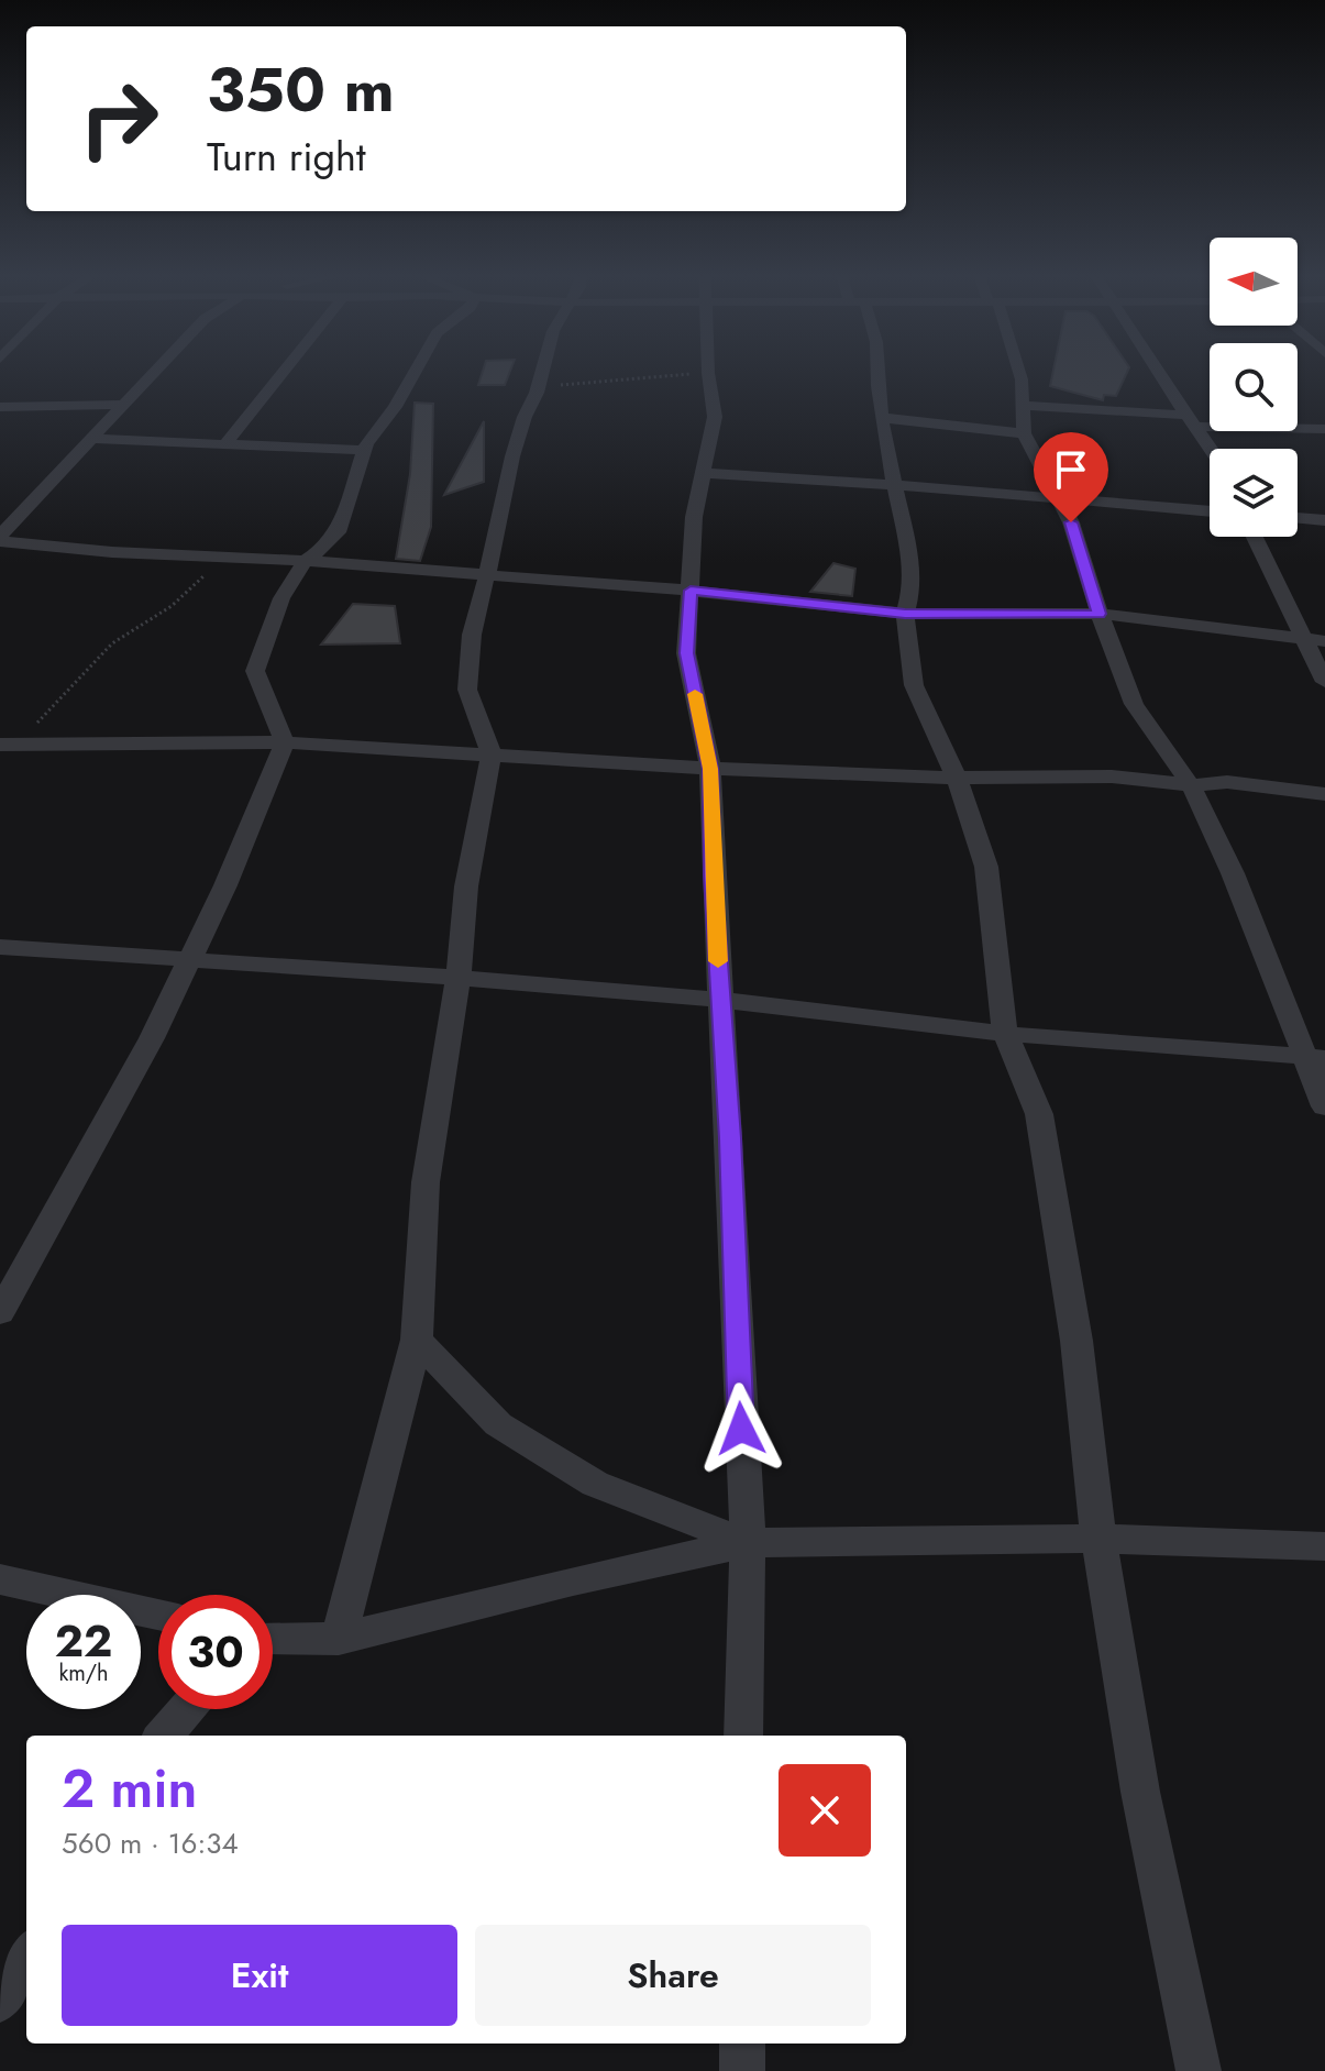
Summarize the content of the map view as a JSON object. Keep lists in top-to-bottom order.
{
  "north": "left",
  "page": {
    "turn": ["350 m", "Turn right"],
    "speed": "22 km/h",
    "limit": "30",
    "heading": ["2 min", "560 m · 16:34"],
    "buttons": ["Exit", "Share"]
  }
}
